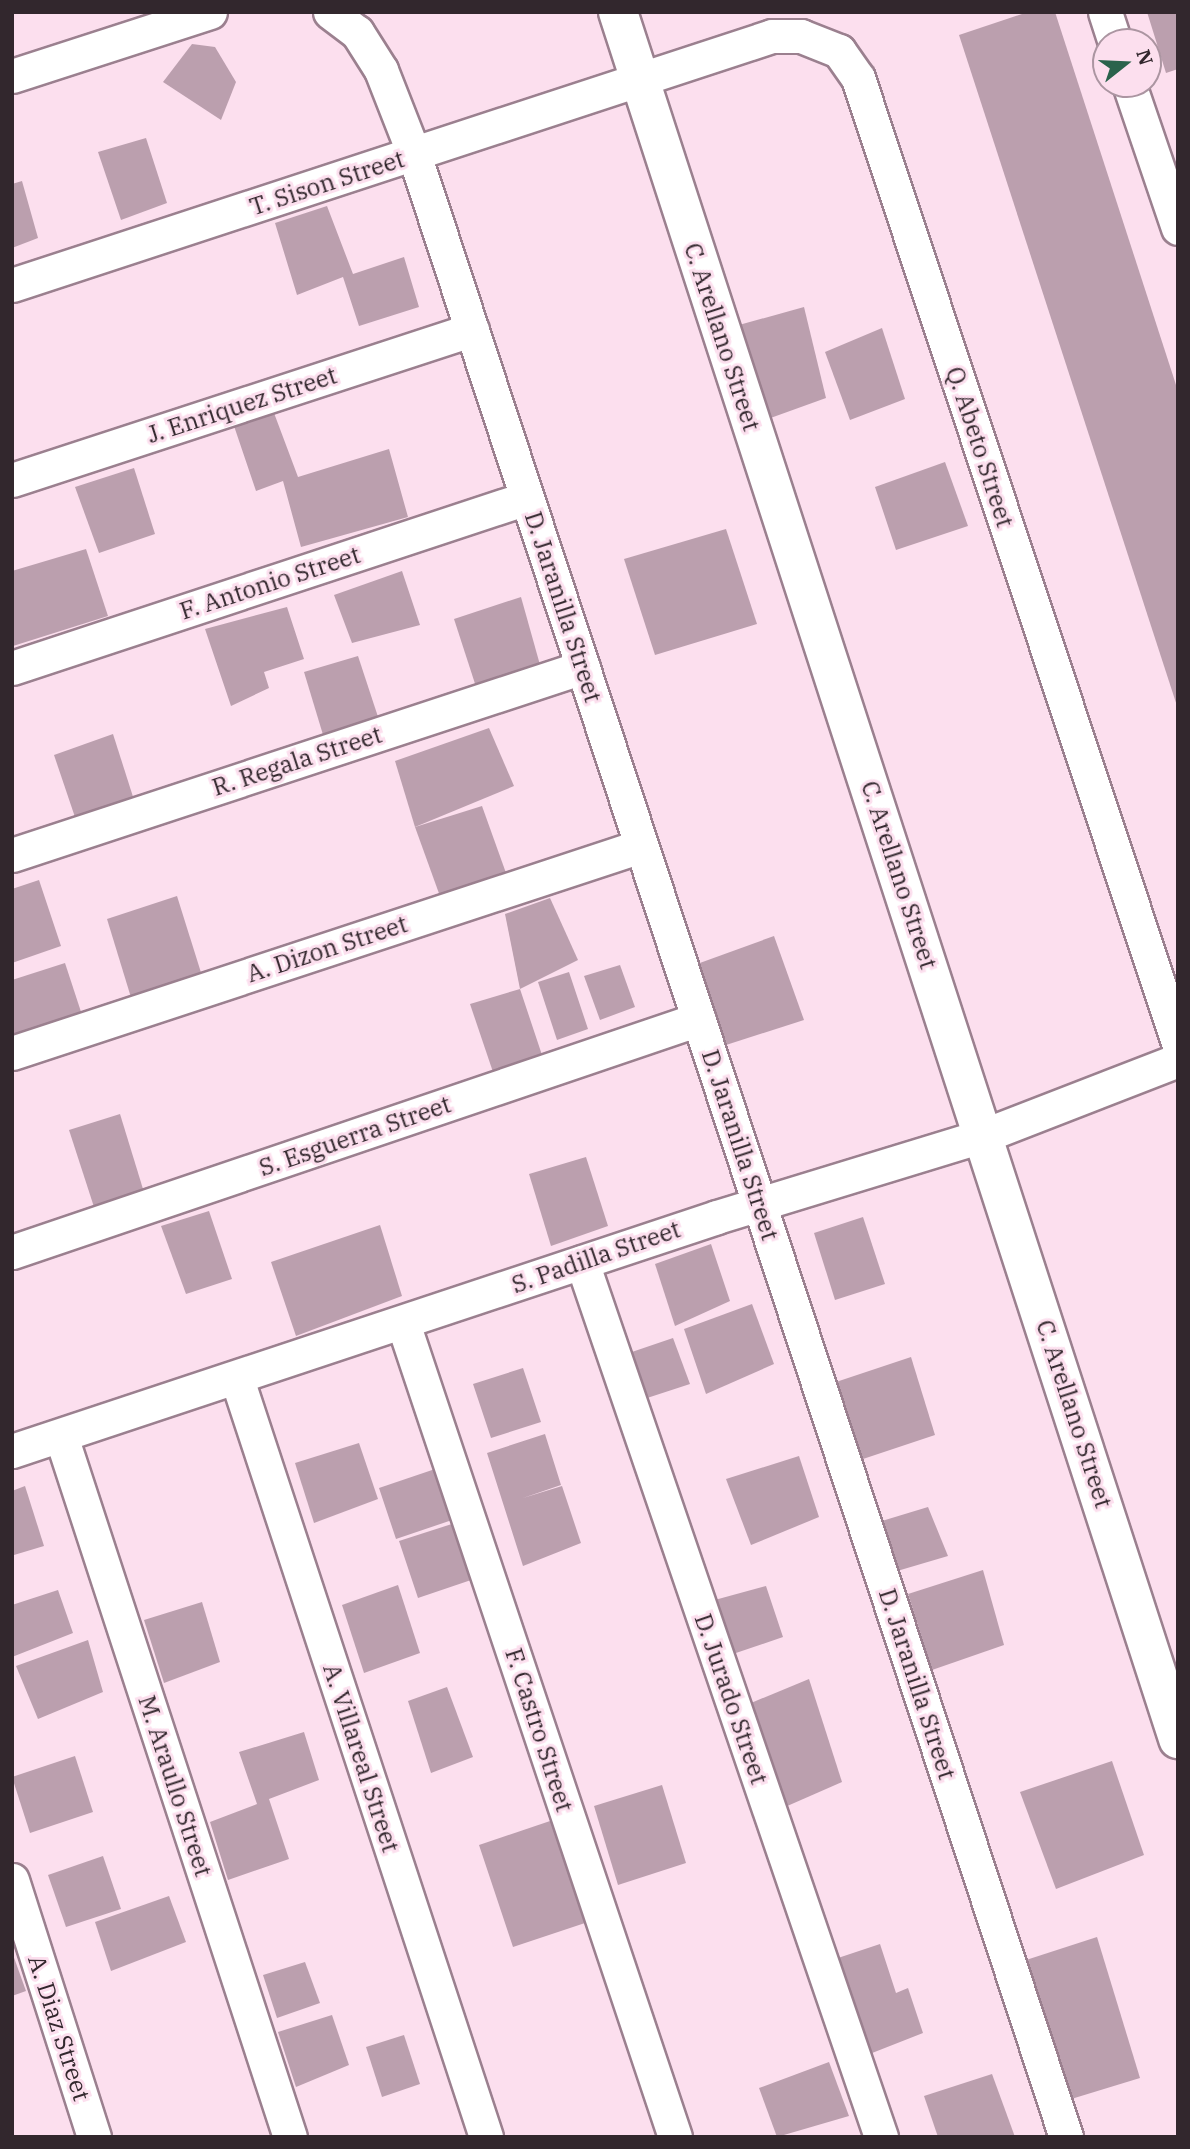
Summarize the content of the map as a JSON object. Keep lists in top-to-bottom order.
{
  "streets": {
    "street": [
      "T. Sison Street",
      "C. Arellano Street",
      "J. Enriquez Street",
      "Q. Abeto Street",
      "F. Antonio Street",
      "D. Jaranilla Street",
      "R. Regala Street",
      "A. Dizon Street",
      "S. Esguerra Street",
      "S. Padilla Street",
      "D. Jurado Street",
      "F. Castro Street",
      "A. Villareal Street",
      "M. Araullo Street",
      "A. Diaz Street"
    ]
  },
  "crossings": [
    ["T. Sison Street", "C. Arellano Street"],
    ["T. Sison Street", "Q. Abeto Street"],
    ["T. Sison Street", "D. Jaranilla Street"],
    ["C. Arellano Street", "Q. Abeto Street"],
    ["C. Arellano Street", "S. Padilla Street"],
    ["J. Enriquez Street", "D. Jaranilla Street"],
    ["F. Antonio Street", "D. Jaranilla Street"],
    ["D. Jaranilla Street", "R. Regala Street"],
    ["D. Jaranilla Street", "A. Dizon Street"],
    ["D. Jaranilla Street", "S. Esguerra Street"],
    ["D. Jaranilla Street", "S. Padilla Street"],
    ["S. Padilla Street", "D. Jurado Street"],
    ["S. Padilla Street", "F. Castro Street"],
    ["S. Padilla Street", "A. Villareal Street"],
    ["S. Padilla Street", "M. Araullo Street"]
  ],
  "north": "right"
}
